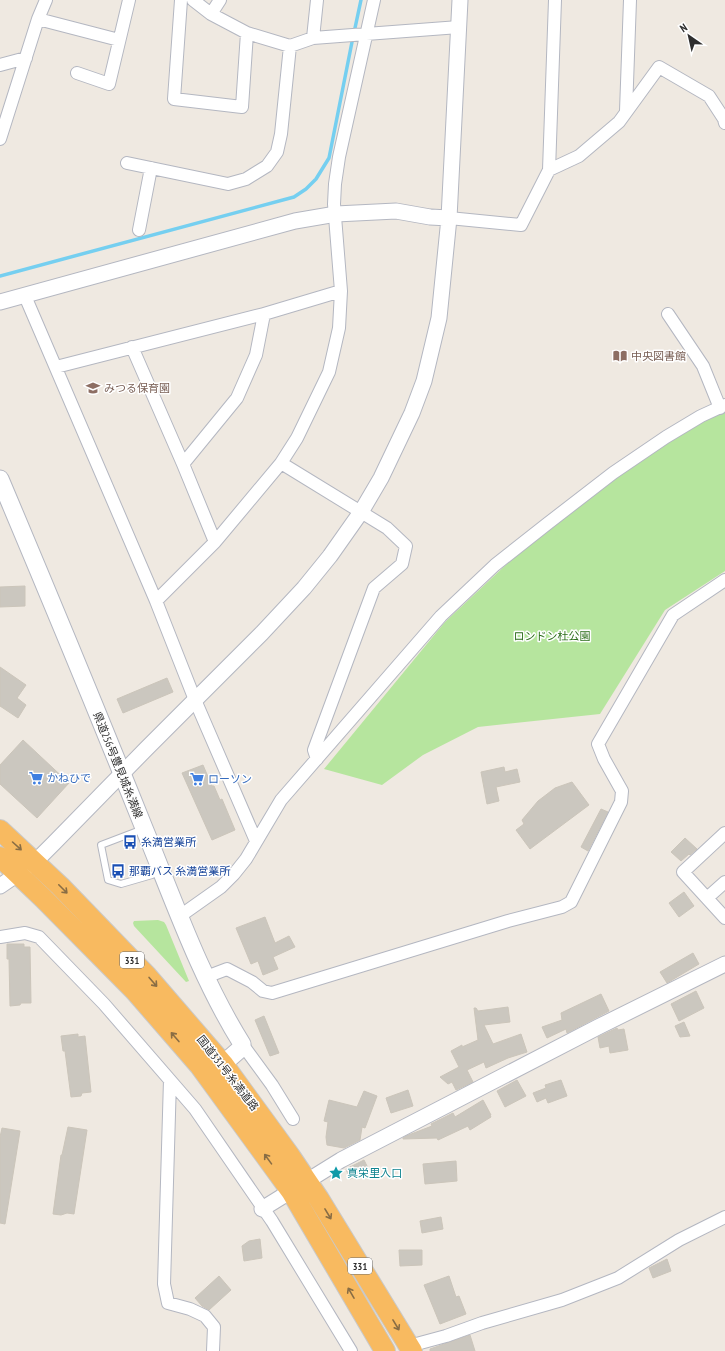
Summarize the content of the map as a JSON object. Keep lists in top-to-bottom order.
{
  "streets": {
    "highway": ["331", "国道331号糸満道路"],
    "main road": ["県道256号豊見城糸満線"]
  },
  "parks": ["ロンドン杜公園"],
  "places": {
    "library": ["中央図書館"],
    "school or university": ["みつる保育園"],
    "supermarket": ["かねひで", "ローソン"],
    "bus stop": ["糸満営業所", "那覇バス 糸満営業所"],
    "place": ["真栄里入口"]
  },
  "north": "top left"
}
